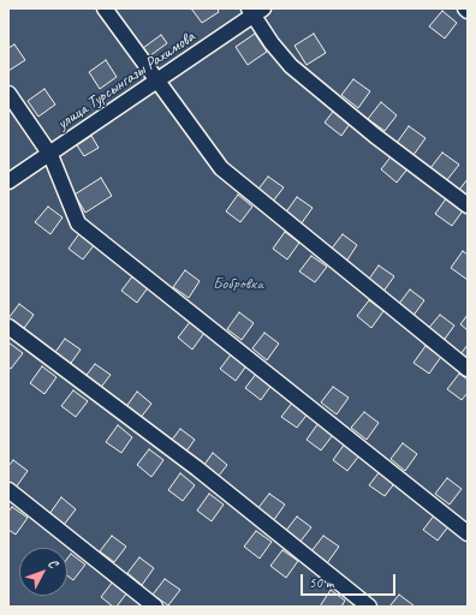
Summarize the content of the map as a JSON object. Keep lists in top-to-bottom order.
{
  "streets": {
    "street": ["улица Турсынгазы Рахимова"]
  },
  "parks": ["Бобровка"],
  "scale_bar": "50 m",
  "north": "top right"
}
